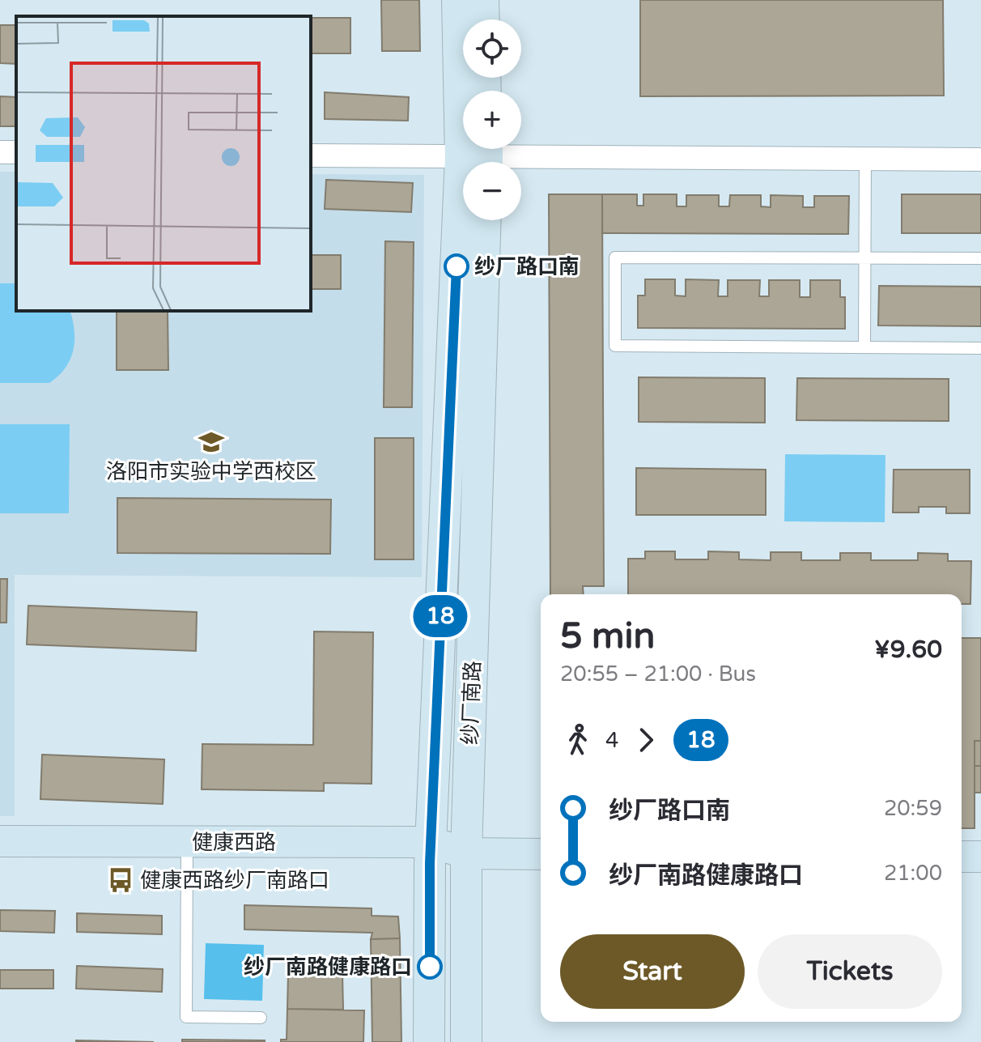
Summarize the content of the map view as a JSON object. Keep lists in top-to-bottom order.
{
  "streets": {
    "main road": ["纱厂南路", "健康西路"]
  },
  "crossings": [
    ["纱厂南路", "健康西路"]
  ],
  "places": {
    "other": ["纱厂路口南", "纱厂南路健康路口"],
    "school or university": ["洛阳市实验中学西校区"],
    "bus stop": ["健康西路纱厂南路口"]
  },
  "lines": ["bus line 18"],
  "page": {
    "on_map": "18",
    "map_buttons": ["+", "−"],
    "heading": ["5 min", "20:55 – 21:00 · Bus", "¥9.60"],
    "legs": ["4", "18"],
    "list": [
      {
        "name": "纱厂路口南",
        "value": "20:59"
      },
      {
        "name": "纱厂南路健康路口",
        "value": "21:00"
      }
    ],
    "buttons": ["Start", "Tickets"]
  }
}
